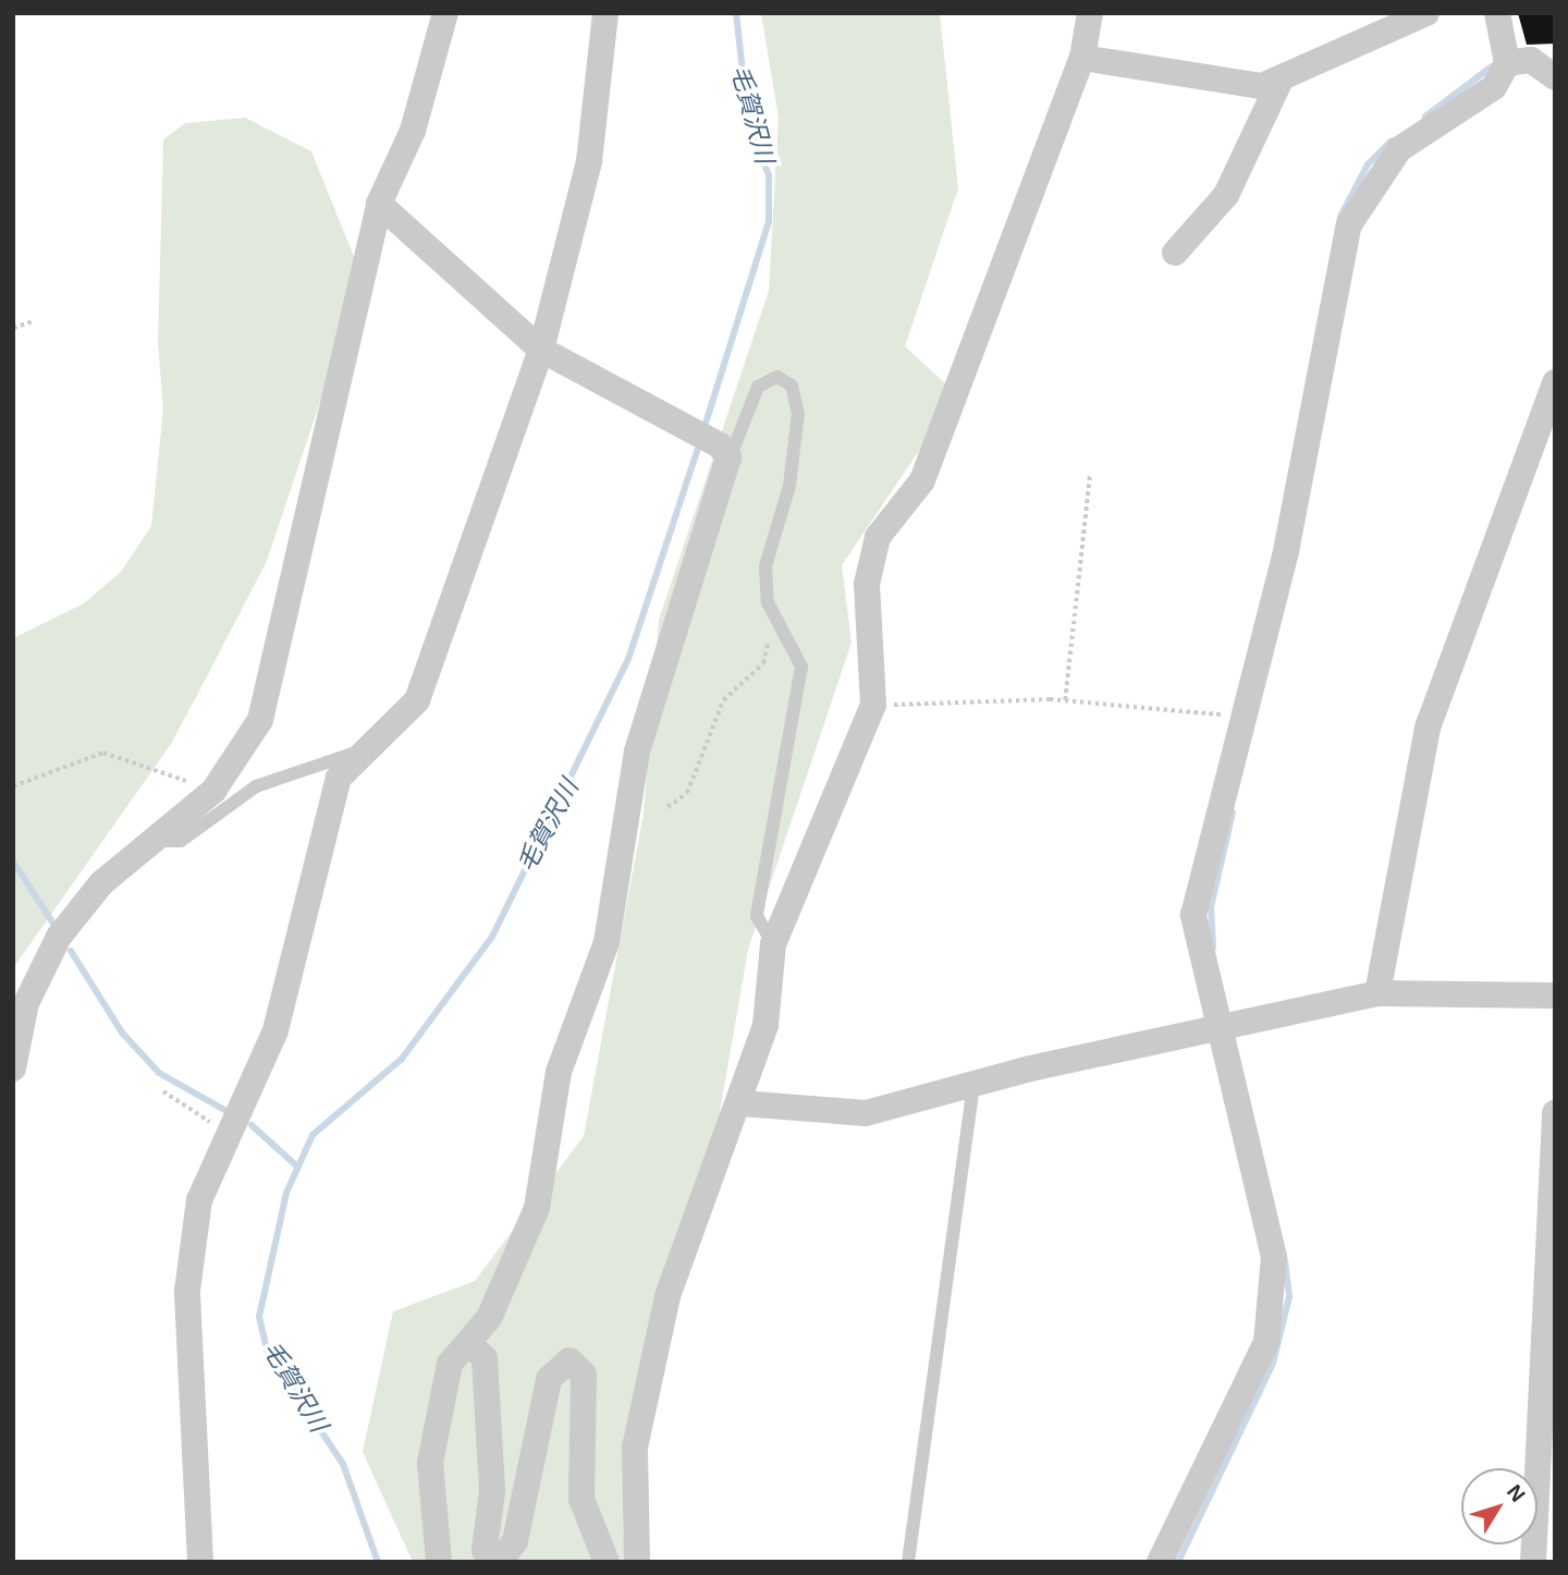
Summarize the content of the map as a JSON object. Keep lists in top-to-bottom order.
{
  "water": ["毛賀沢川"],
  "north": "top right"
}
